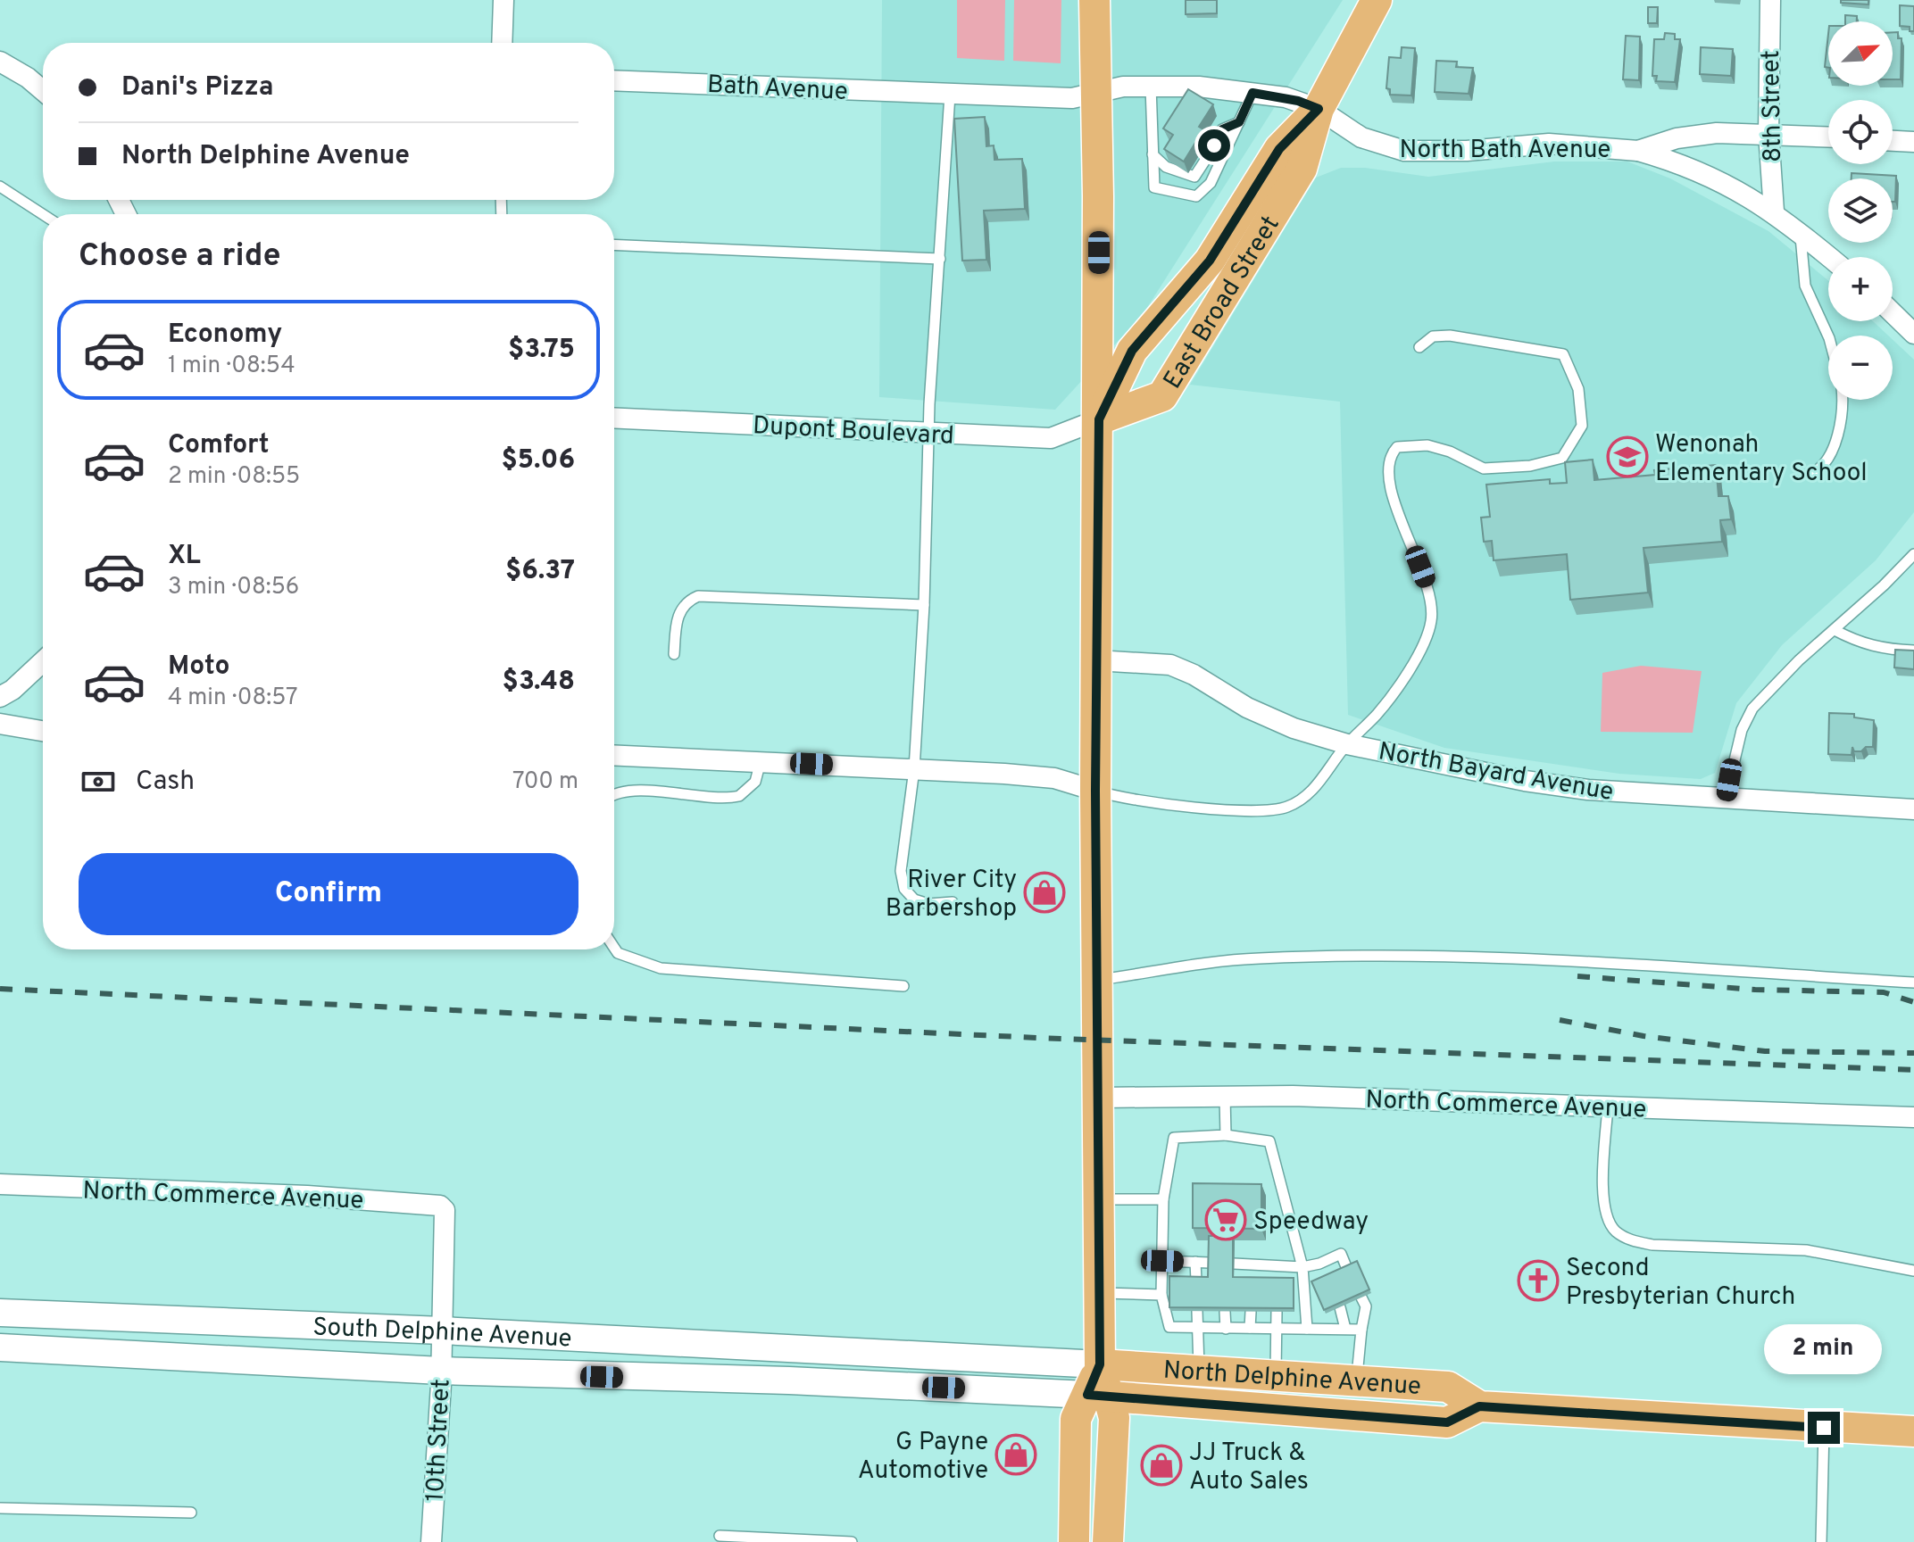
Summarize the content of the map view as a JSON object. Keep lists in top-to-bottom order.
{
  "streets": {
    "main road": ["East Broad Street", "South Delphine Avenue", "North Delphine Avenue"],
    "street": [
      "Bath Avenue",
      "8th Street",
      "North Bath Avenue",
      "Dupont Boulevard",
      "North Bayard Avenue",
      "North Commerce Avenue",
      "10th Street"
    ]
  },
  "crossings": [
    ["Bath Avenue", "North Bath Avenue"],
    ["8th Street", "North Bath Avenue"],
    ["North Bath Avenue", "East Broad Street"],
    ["East Broad Street", "Dupont Boulevard"],
    ["North Commerce Avenue", "10th Street"],
    ["South Delphine Avenue", "North Delphine Avenue"],
    ["South Delphine Avenue", "10th Street"]
  ],
  "places": {
    "school or university": ["Wenonah Elementary School"],
    "shop": ["River City Barbershop", "G Payne Automotive", "JJ Truck & Auto Sales"],
    "supermarket": ["Speedway"],
    "church": ["Second Presbyterian Church"]
  },
  "north": "top right",
  "page": {
    "map_buttons": ["+", "−"],
    "banner": ["Dani's Pizza", "North Delphine Avenue"],
    "heading": "Choose a ride",
    "list": [
      {
        "name": "Economy",
        "note": "1 min · 08:54",
        "value": "$3.75"
      },
      {
        "name": "Comfort",
        "note": "2 min · 08:55",
        "value": "$5.06"
      },
      {
        "name": "XL",
        "note": "3 min · 08:56",
        "value": "$6.37"
      },
      {
        "name": "Moto",
        "note": "4 min · 08:57",
        "value": "$3.48"
      }
    ],
    "pay": ["Cash", "700 m"],
    "buttons": "Confirm",
    "bubble": "2 min"
  }
}
